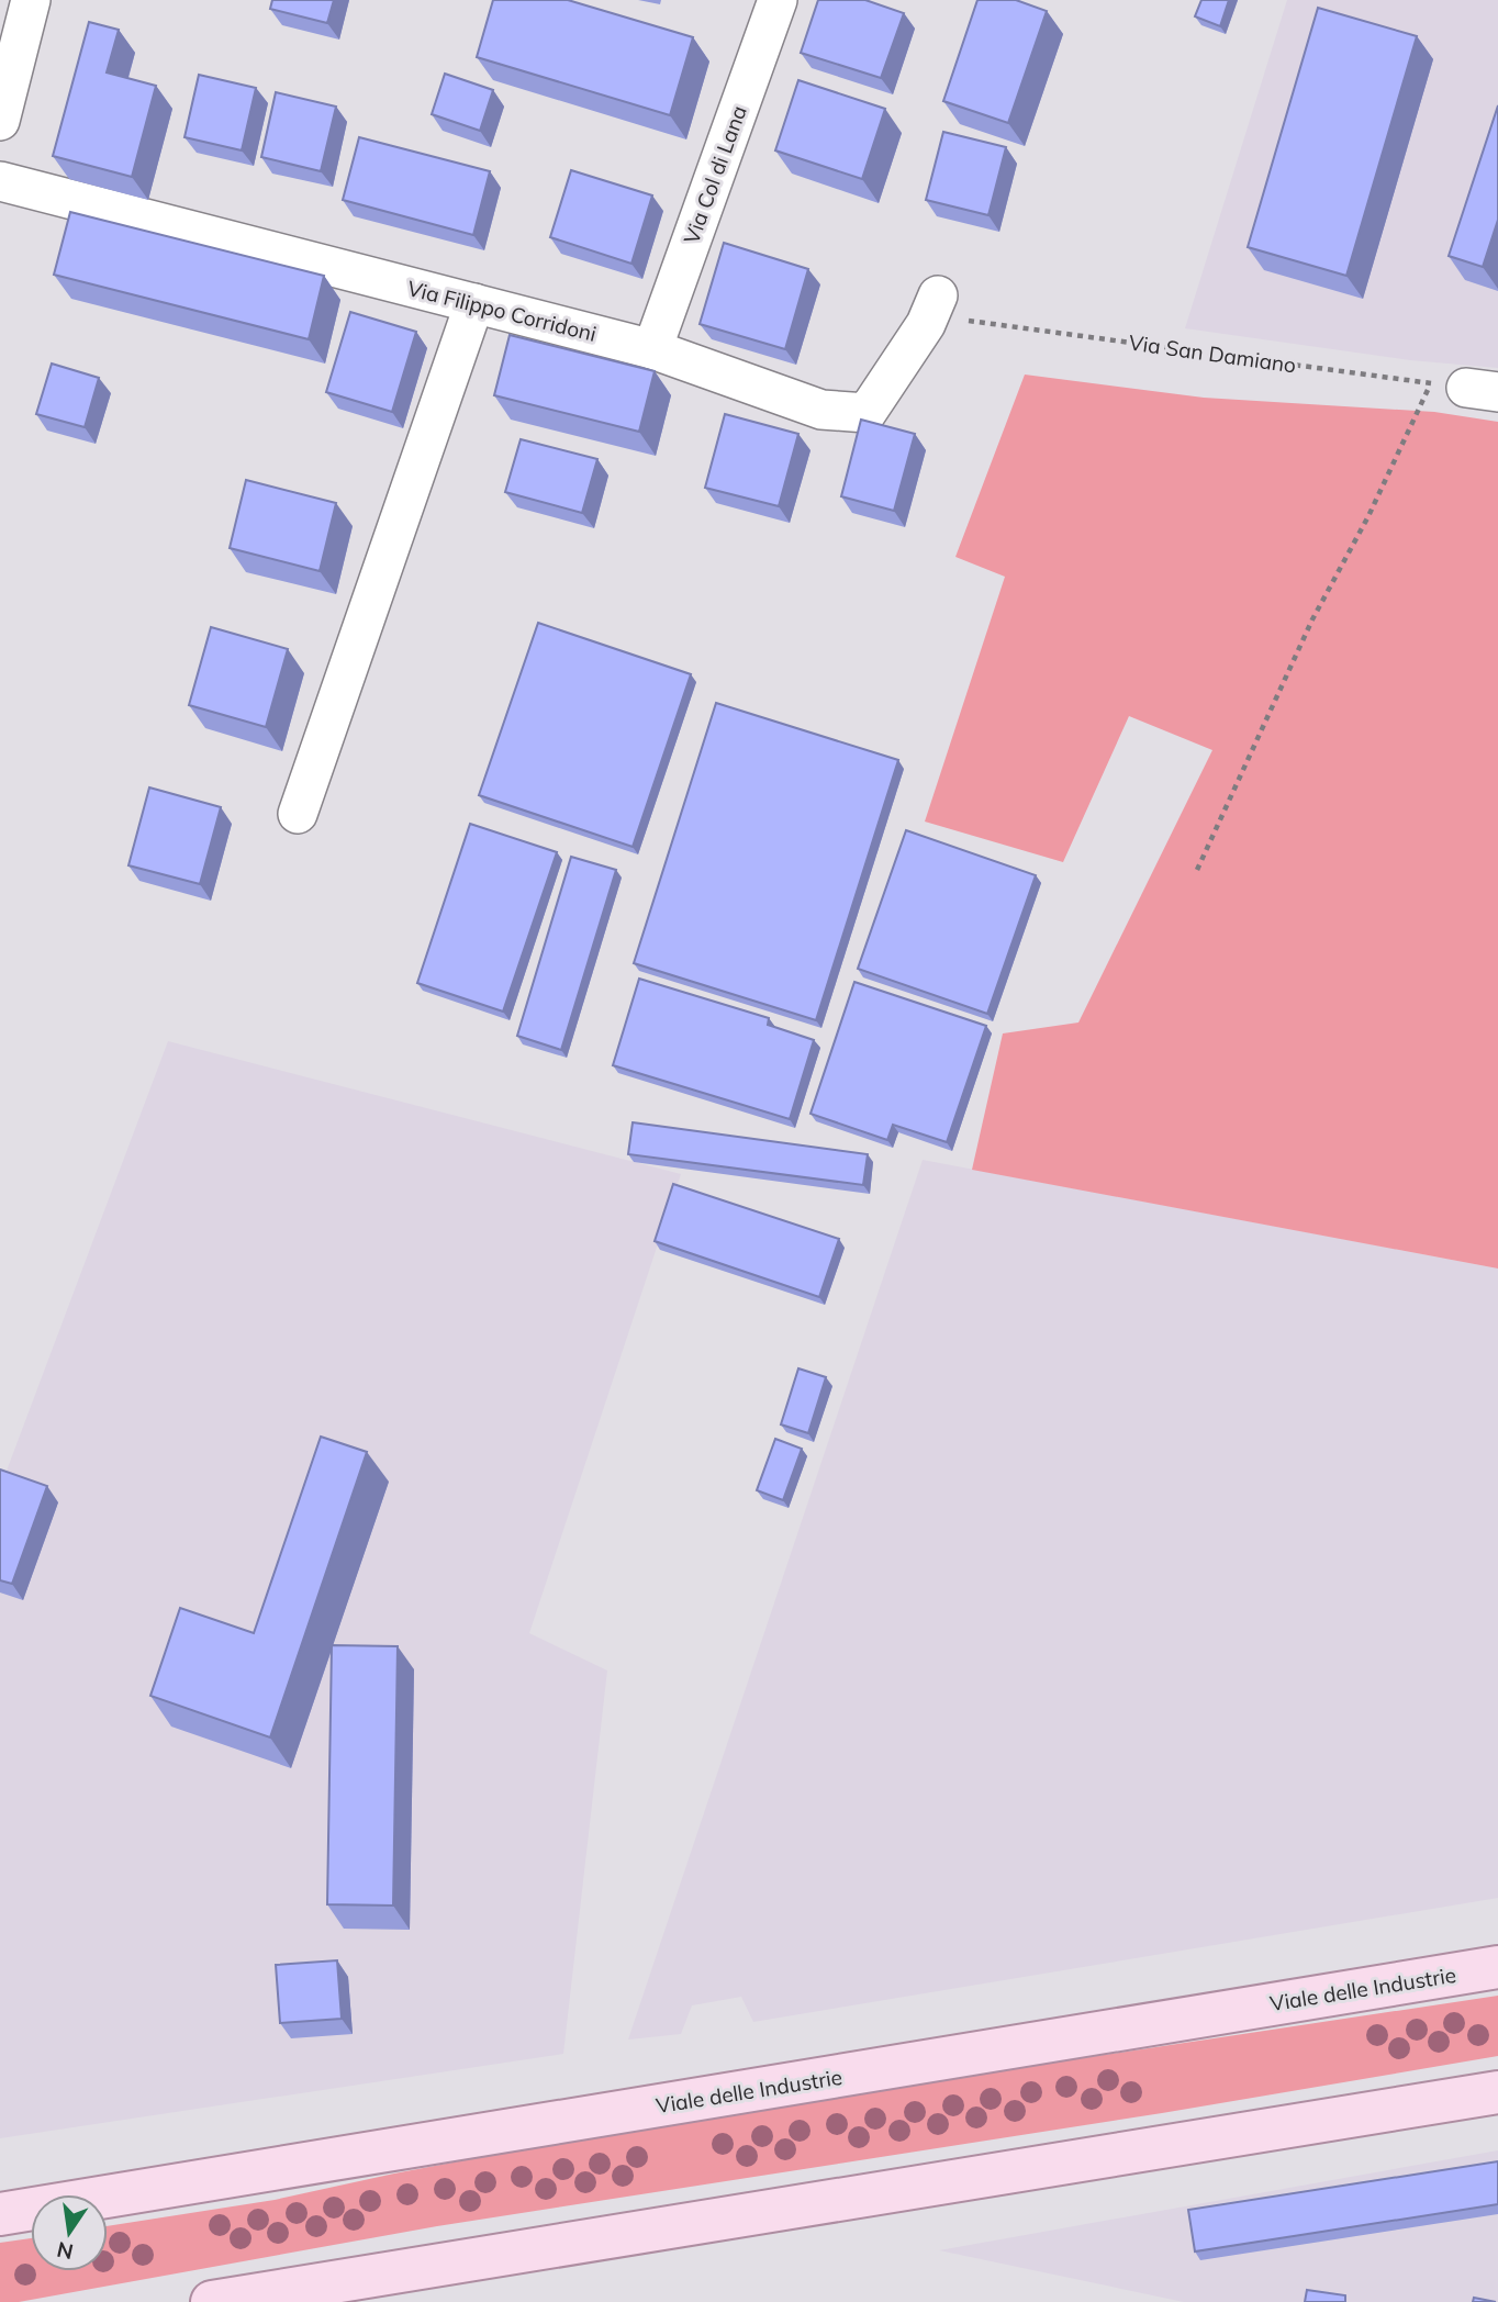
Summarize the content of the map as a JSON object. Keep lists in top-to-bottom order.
{
  "streets": {
    "main road": ["Viale delle Industrie"],
    "street": ["Via Col di Lana", "Via Filippo Corridoni"],
    "path": ["Via San Damiano"]
  },
  "crossings": [
    ["Via Col di Lana", "Via Filippo Corridoni"],
    ["Via Filippo Corridoni", "Via San Damiano"]
  ],
  "north": "bottom"
}
